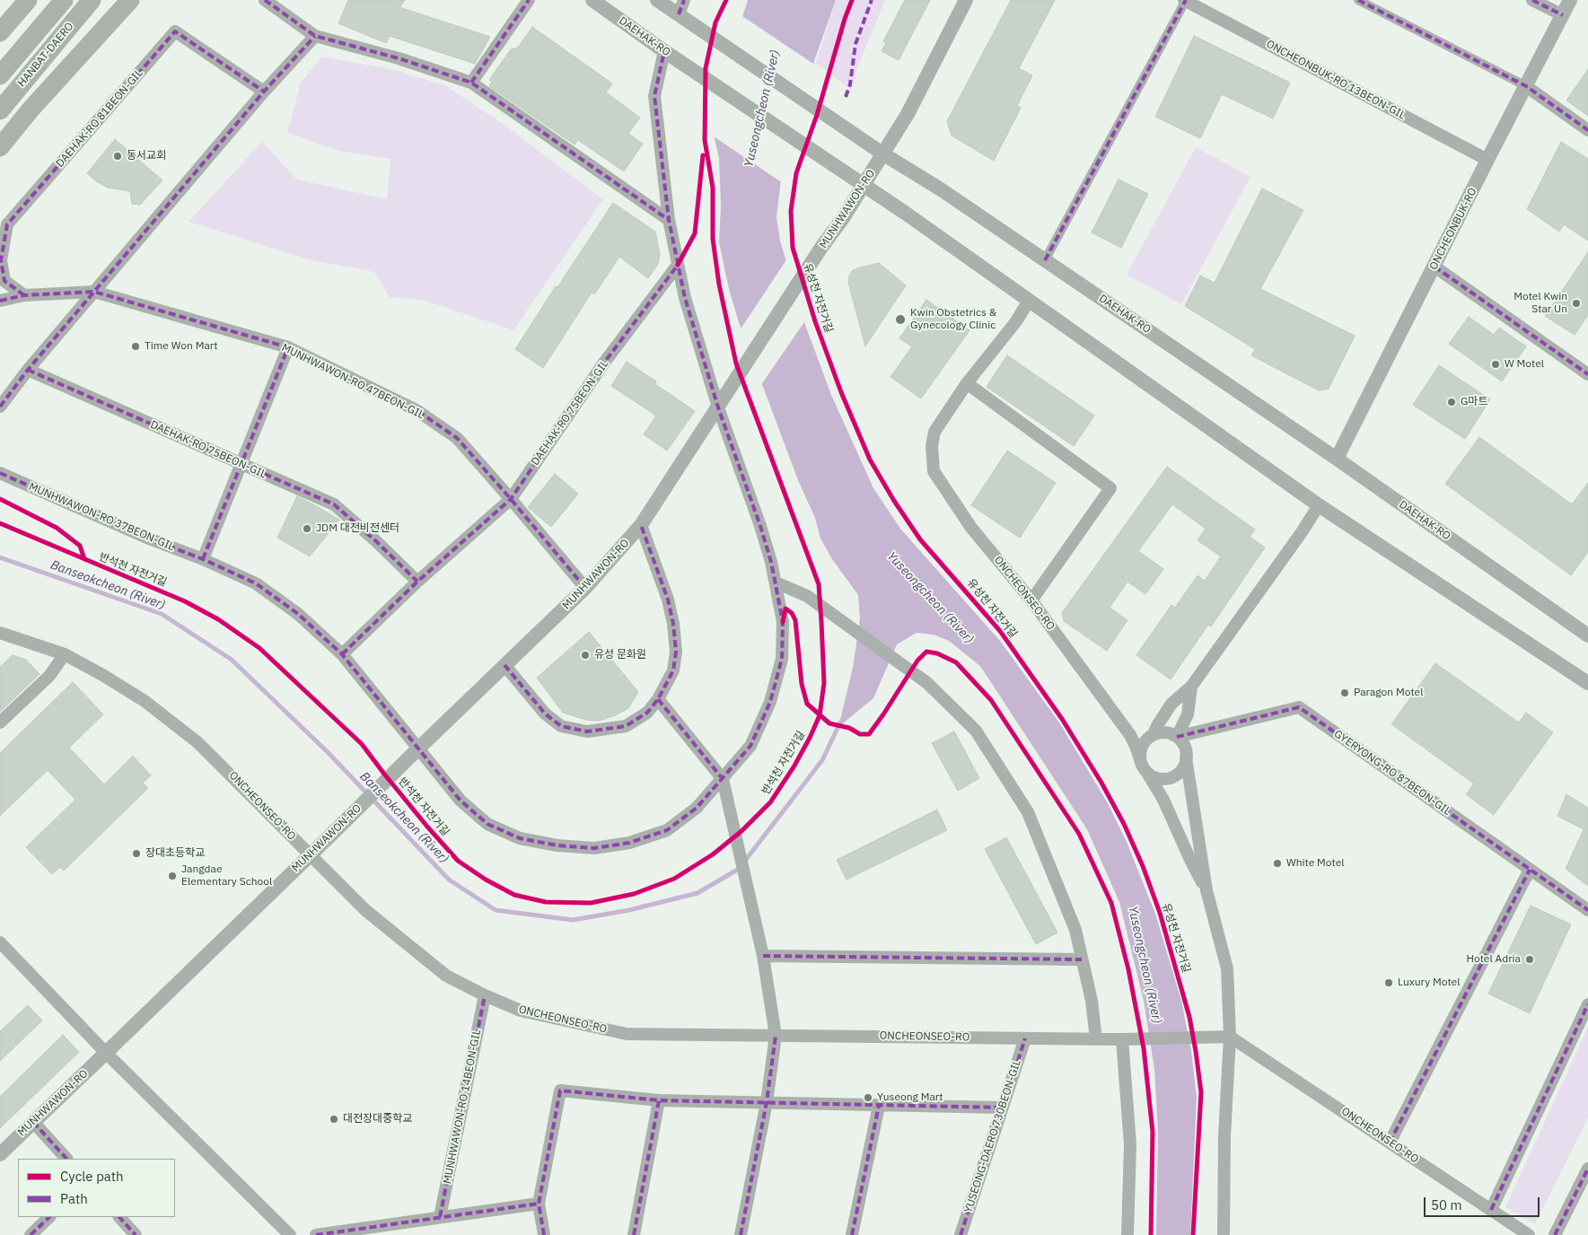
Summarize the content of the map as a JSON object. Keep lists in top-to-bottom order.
{
  "streets": {
    "main road": ["HANBAT-DAERO"],
    "street": [
      "DAEHAK-RO",
      "ONCHEONBUK-RO 13BEON-GIL",
      "DAEHAK-RO 81BEON-GIL",
      "MUNHWAWON-RO",
      "ONCHEONBUK-RO",
      "MUNHWAWON-RO 47BEON-GIL",
      "DAEHAK-RO 75BEON-GIL",
      "MUNHWAWON-RO 37BEON-GIL",
      "ONCHEONSEO-RO",
      "GYERYONG-RO 87BEON-GIL",
      "MUNHWAWON-RO 14BEON-GIL",
      "YUSEONG-DAERO 730BEON-GIL"
    ],
    "cycle path": ["유성천 자전거길", "반석천 자전거길"]
  },
  "crossings": [
    ["DAEHAK-RO", "MUNHWAWON-RO"],
    ["DAEHAK-RO", "ONCHEONBUK-RO"],
    ["ONCHEONBUK-RO 13BEON-GIL", "ONCHEONBUK-RO"],
    ["DAEHAK-RO 81BEON-GIL", "MUNHWAWON-RO 47BEON-GIL"],
    ["MUNHWAWON-RO", "MUNHWAWON-RO 47BEON-GIL"],
    ["MUNHWAWON-RO", "MUNHWAWON-RO 37BEON-GIL"],
    ["MUNHWAWON-RO", "ONCHEONSEO-RO"],
    ["MUNHWAWON-RO 47BEON-GIL", "DAEHAK-RO 75BEON-GIL"],
    ["DAEHAK-RO 75BEON-GIL", "MUNHWAWON-RO 37BEON-GIL"],
    ["ONCHEONSEO-RO", "GYERYONG-RO 87BEON-GIL"],
    ["ONCHEONSEO-RO", "MUNHWAWON-RO 14BEON-GIL"],
    ["ONCHEONSEO-RO", "YUSEONG-DAERO 730BEON-GIL"]
  ],
  "water": ["Yuseongcheon (River)", "Banseokcheon (River)"],
  "places": [
    "동서교회",
    "Motel Kwin Star Un",
    "Kwin Obstetrics & Gynecology Clinic",
    "Time Won Mart",
    "W Motel",
    "G마트",
    "JDM 대전비전센터",
    "유성 문화원",
    "Paragon Motel",
    "장대초등학교",
    "White Motel",
    "Jangdae Elementary School",
    "Hotel Adria",
    "Luxury Motel",
    "Yuseong Mart",
    "대전장대중학교"
  ],
  "legend": ["Cycle path", "Path"],
  "scale_bar": "50 m"
}
